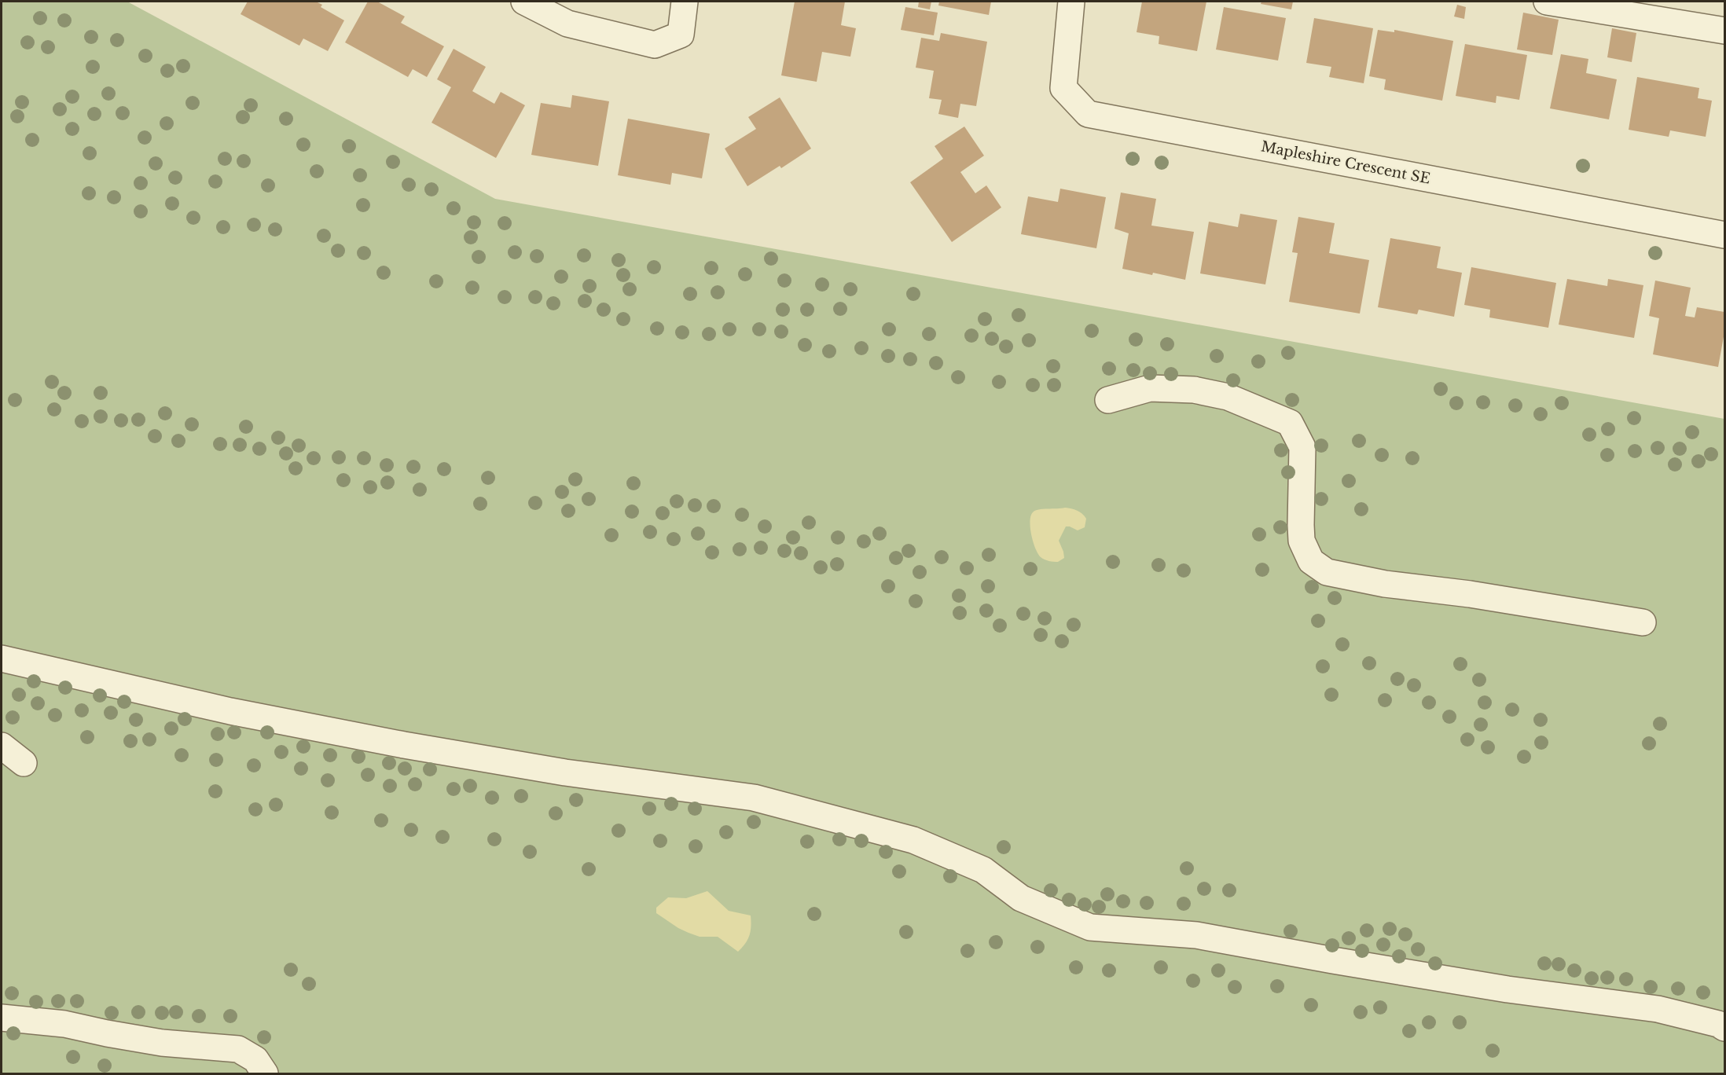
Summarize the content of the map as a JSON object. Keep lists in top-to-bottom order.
{
  "streets": {
    "street": ["Mapleshire Crescent SE"]
  }
}
